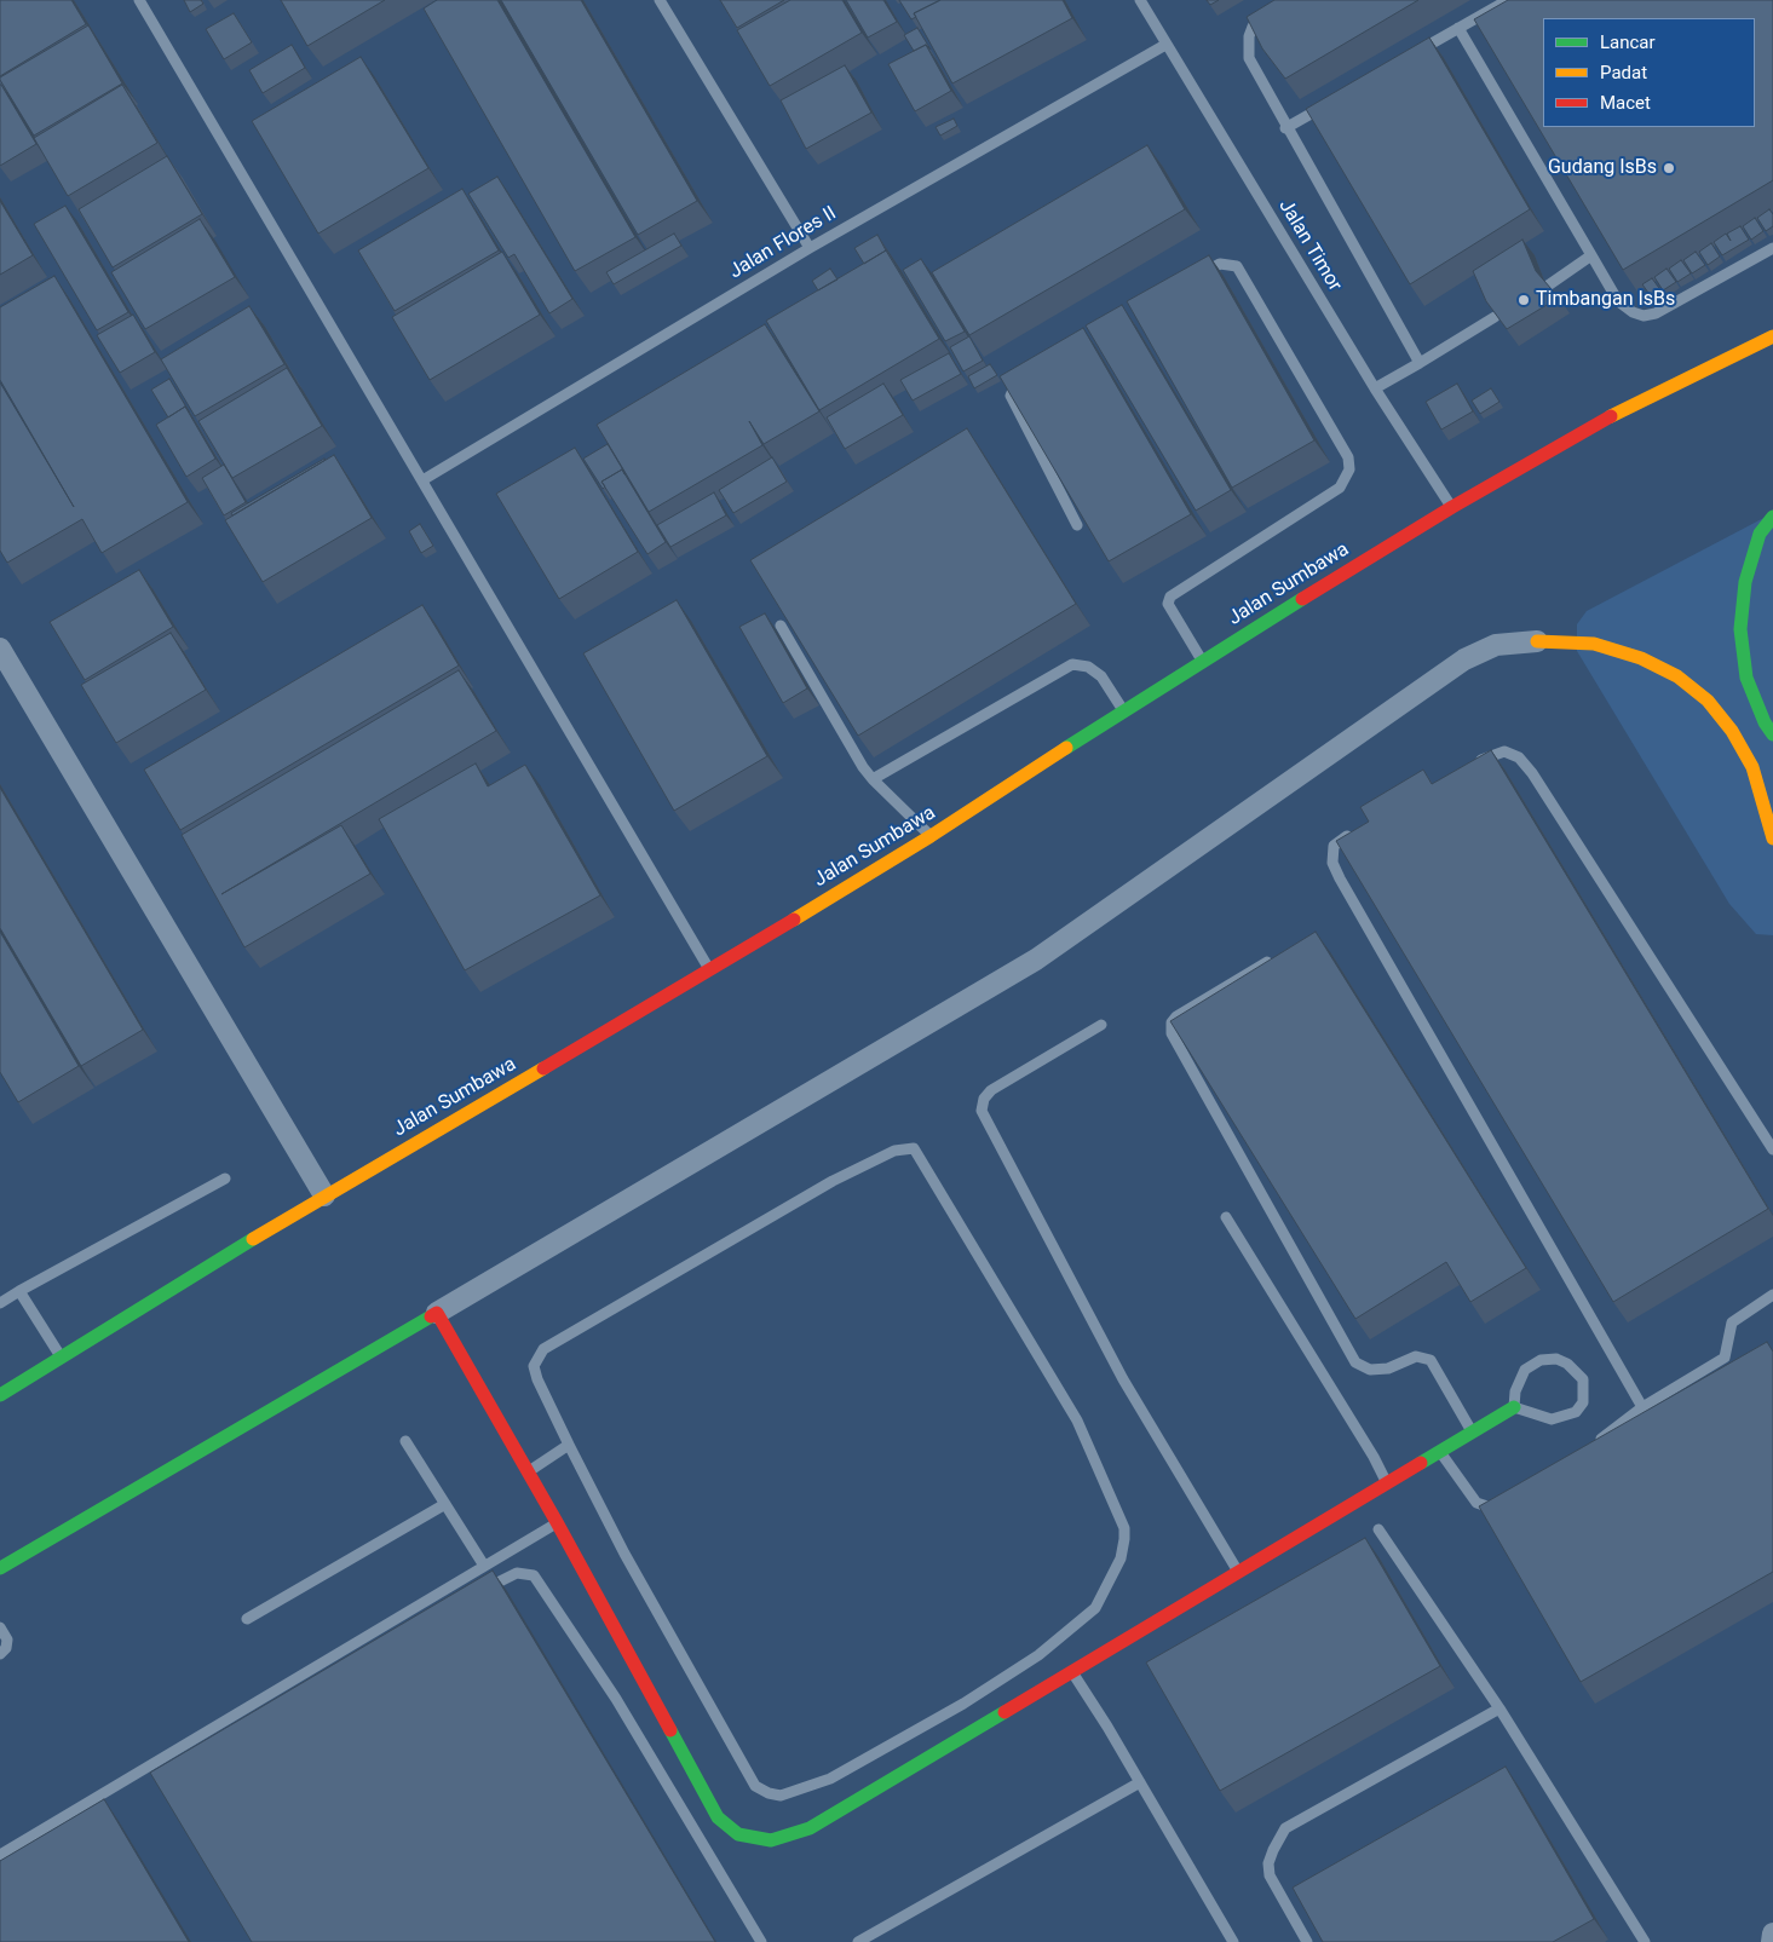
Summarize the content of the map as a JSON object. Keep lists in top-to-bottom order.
{
  "streets": {
    "street": ["Jalan Sumbawa"],
    "lane": ["Jalan Flores II", "Jalan Timor"]
  },
  "crossings": [
    ["Jalan Flores II", "Jalan Timor"],
    ["Jalan Timor", "Jalan Sumbawa"]
  ],
  "places": ["Gudang IsBs", "Timbangan IsBs"],
  "legend": ["Lancar", "Padat", "Macet"]
}
